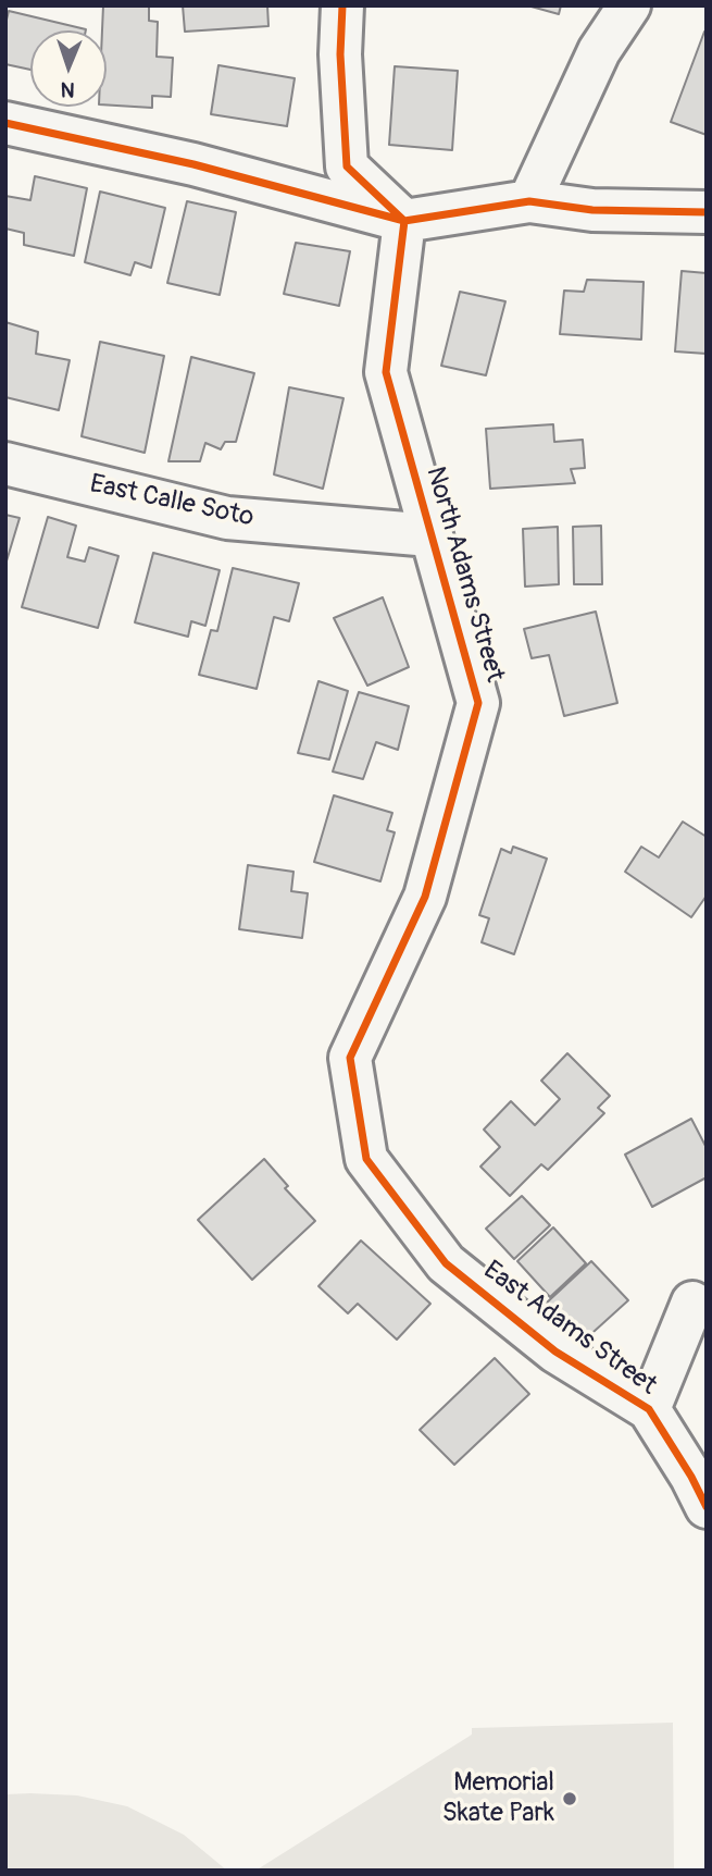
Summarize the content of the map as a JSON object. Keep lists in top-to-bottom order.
{
  "streets": {
    "street": ["East Calle Soto", "North Adams Street", "East Adams Street"]
  },
  "crossings": [
    ["East Calle Soto", "North Adams Street"],
    ["North Adams Street", "East Adams Street"]
  ],
  "places": ["Memorial Skate Park"],
  "north": "bottom"
}
